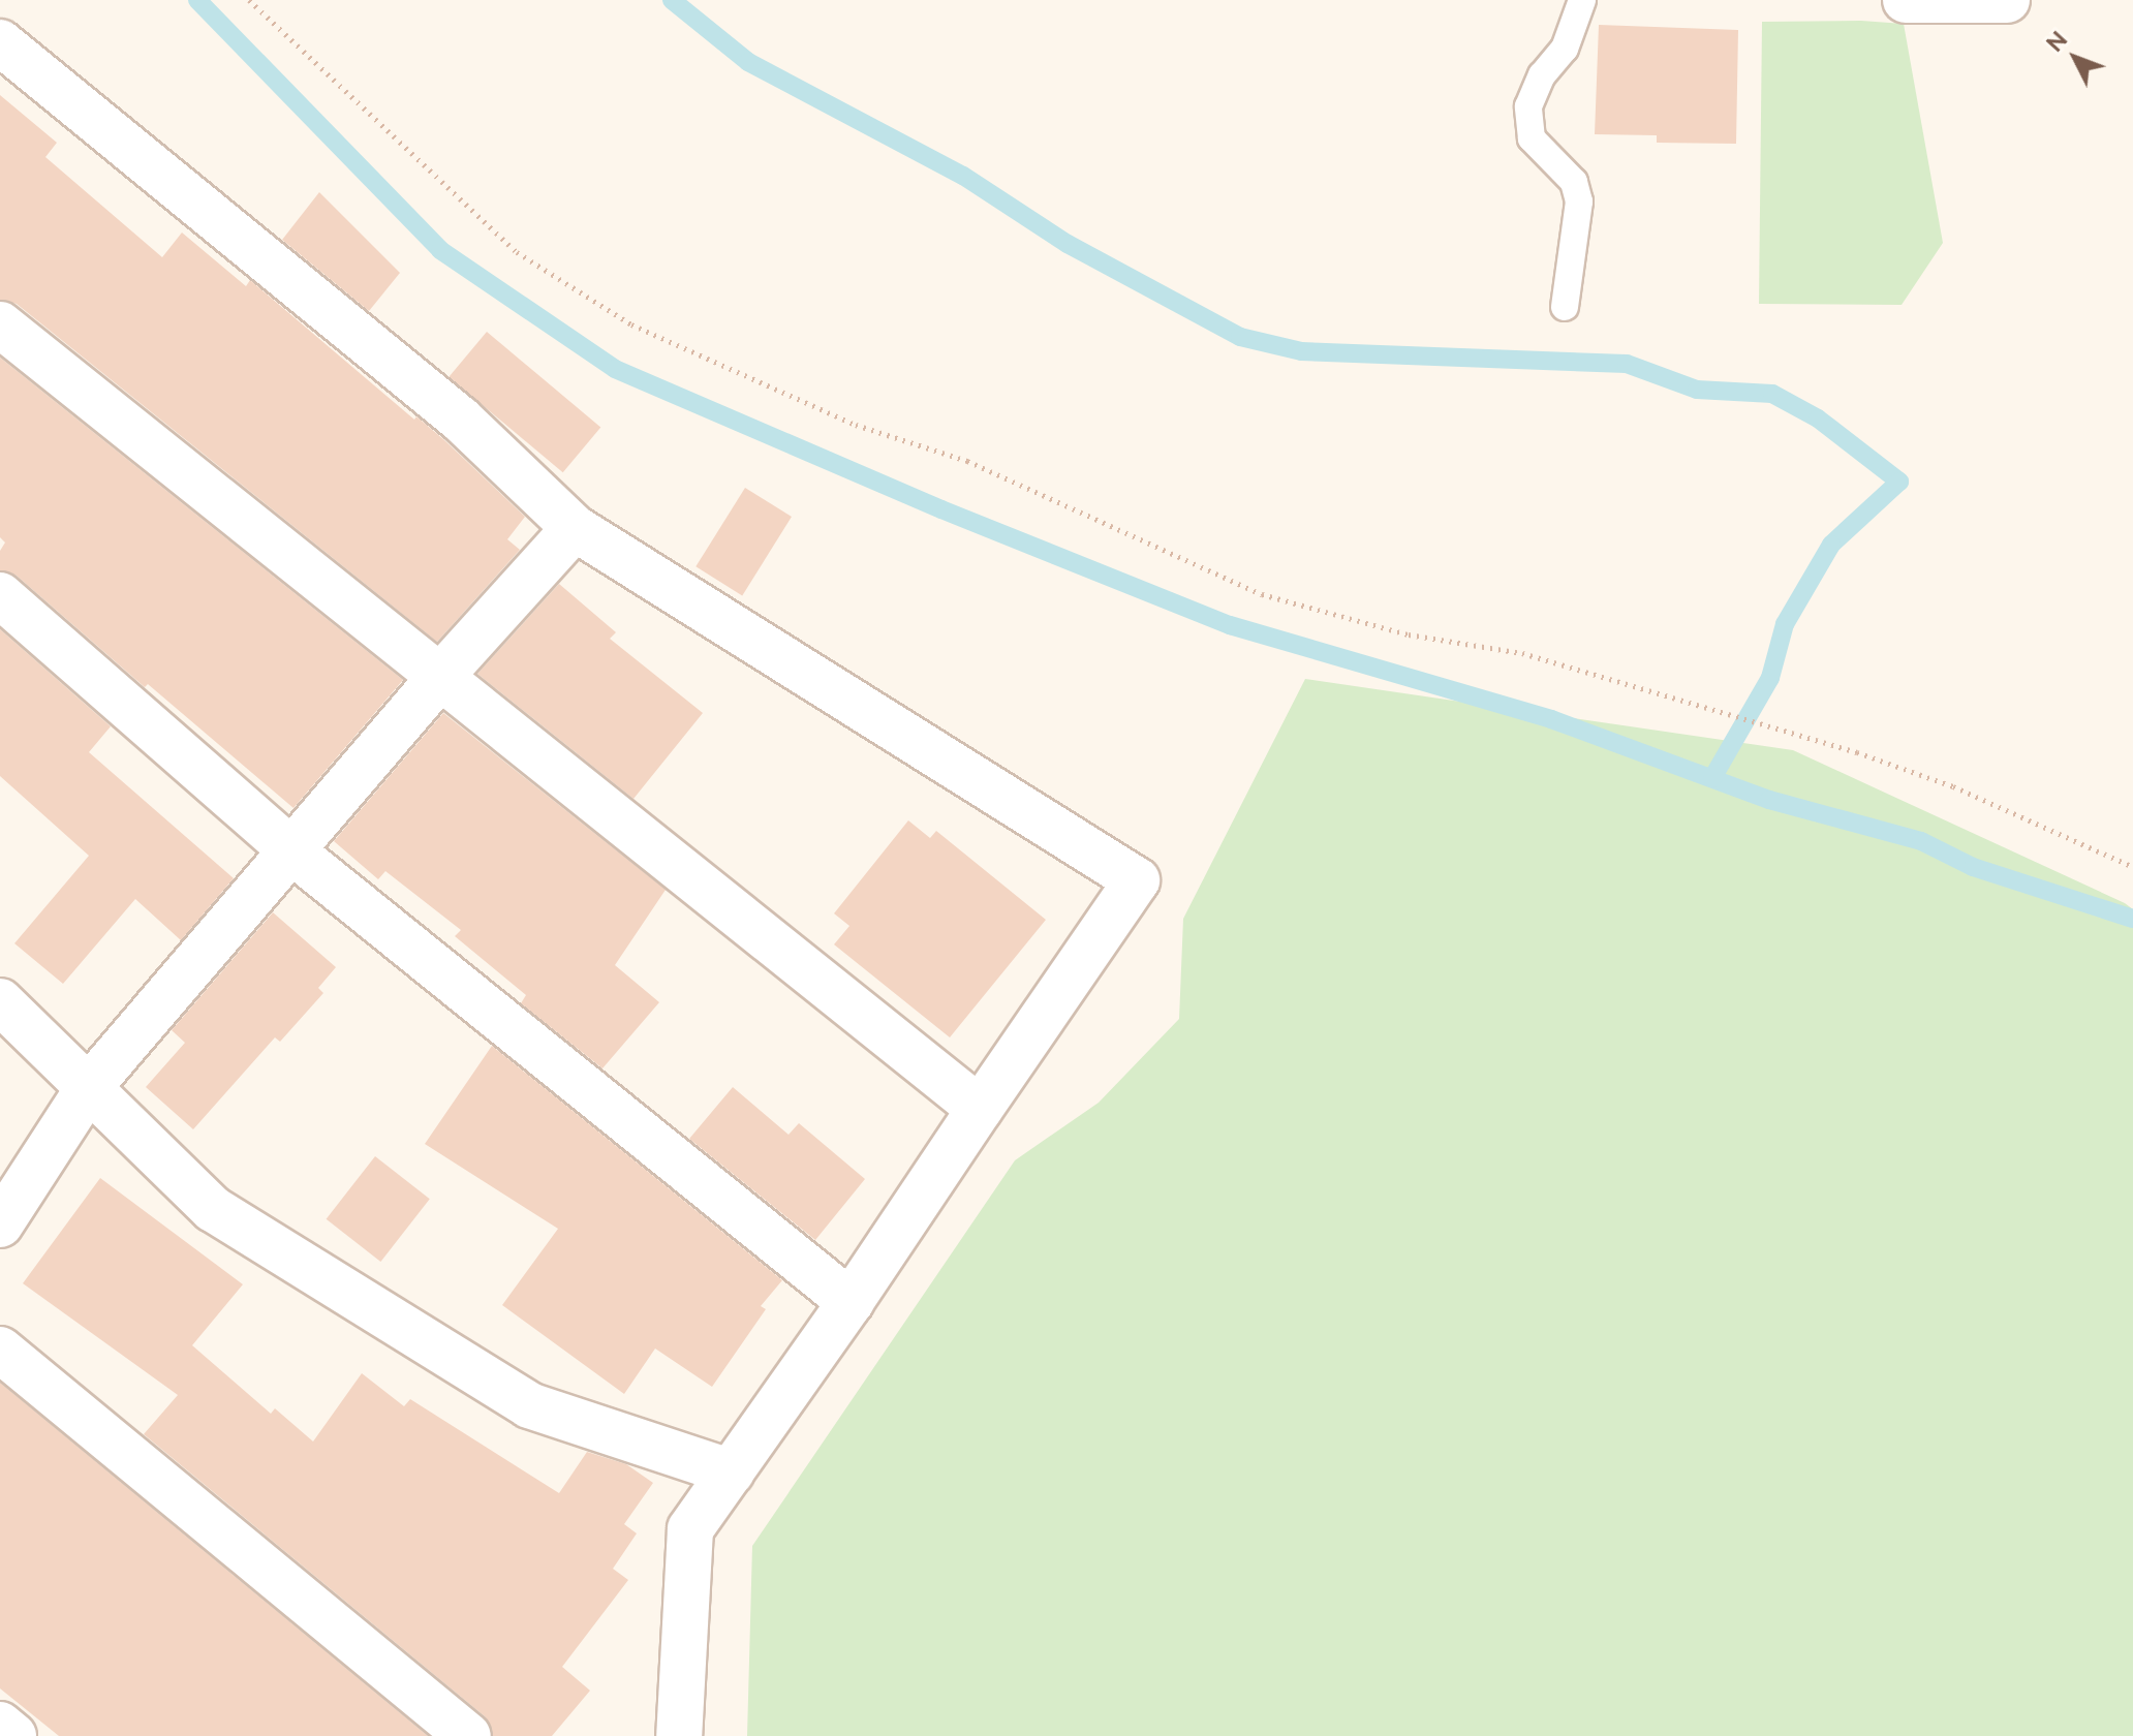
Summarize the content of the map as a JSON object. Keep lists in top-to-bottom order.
{
  "north": "top left"
}
